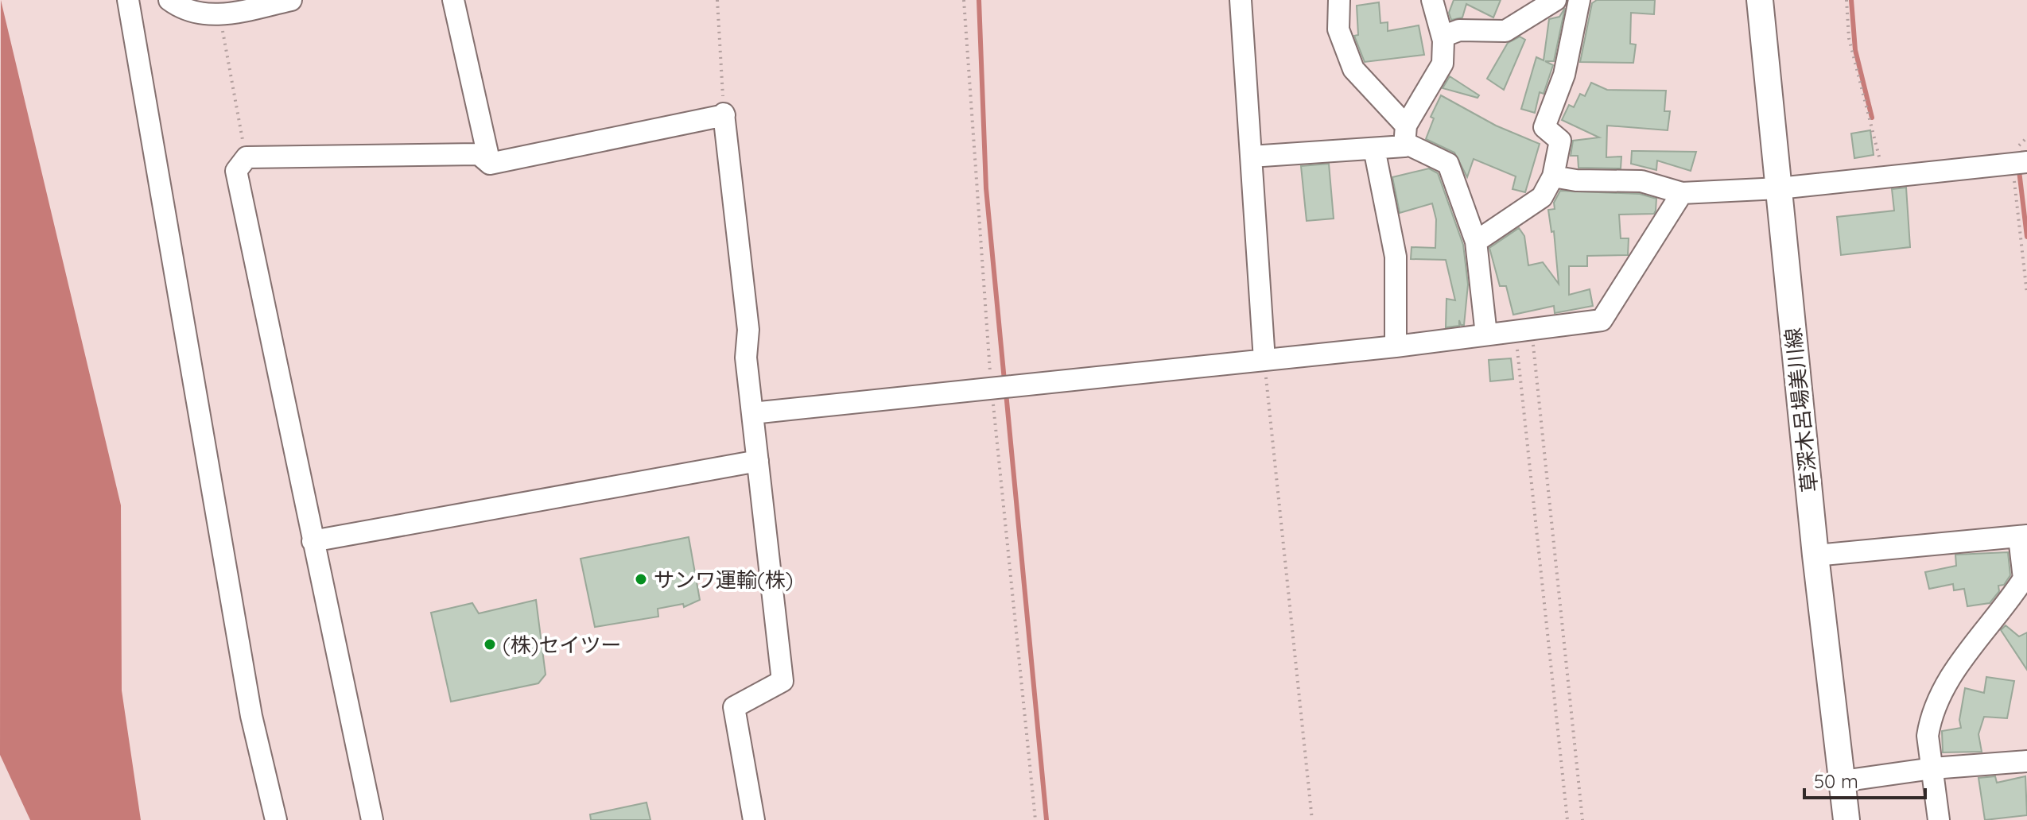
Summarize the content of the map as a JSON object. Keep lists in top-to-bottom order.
{
  "streets": {
    "main road": ["草深木呂場美川線"]
  },
  "places": ["サンワ運輸(株)", "(株)セイツー"],
  "scale_bar": "50 m"
}
